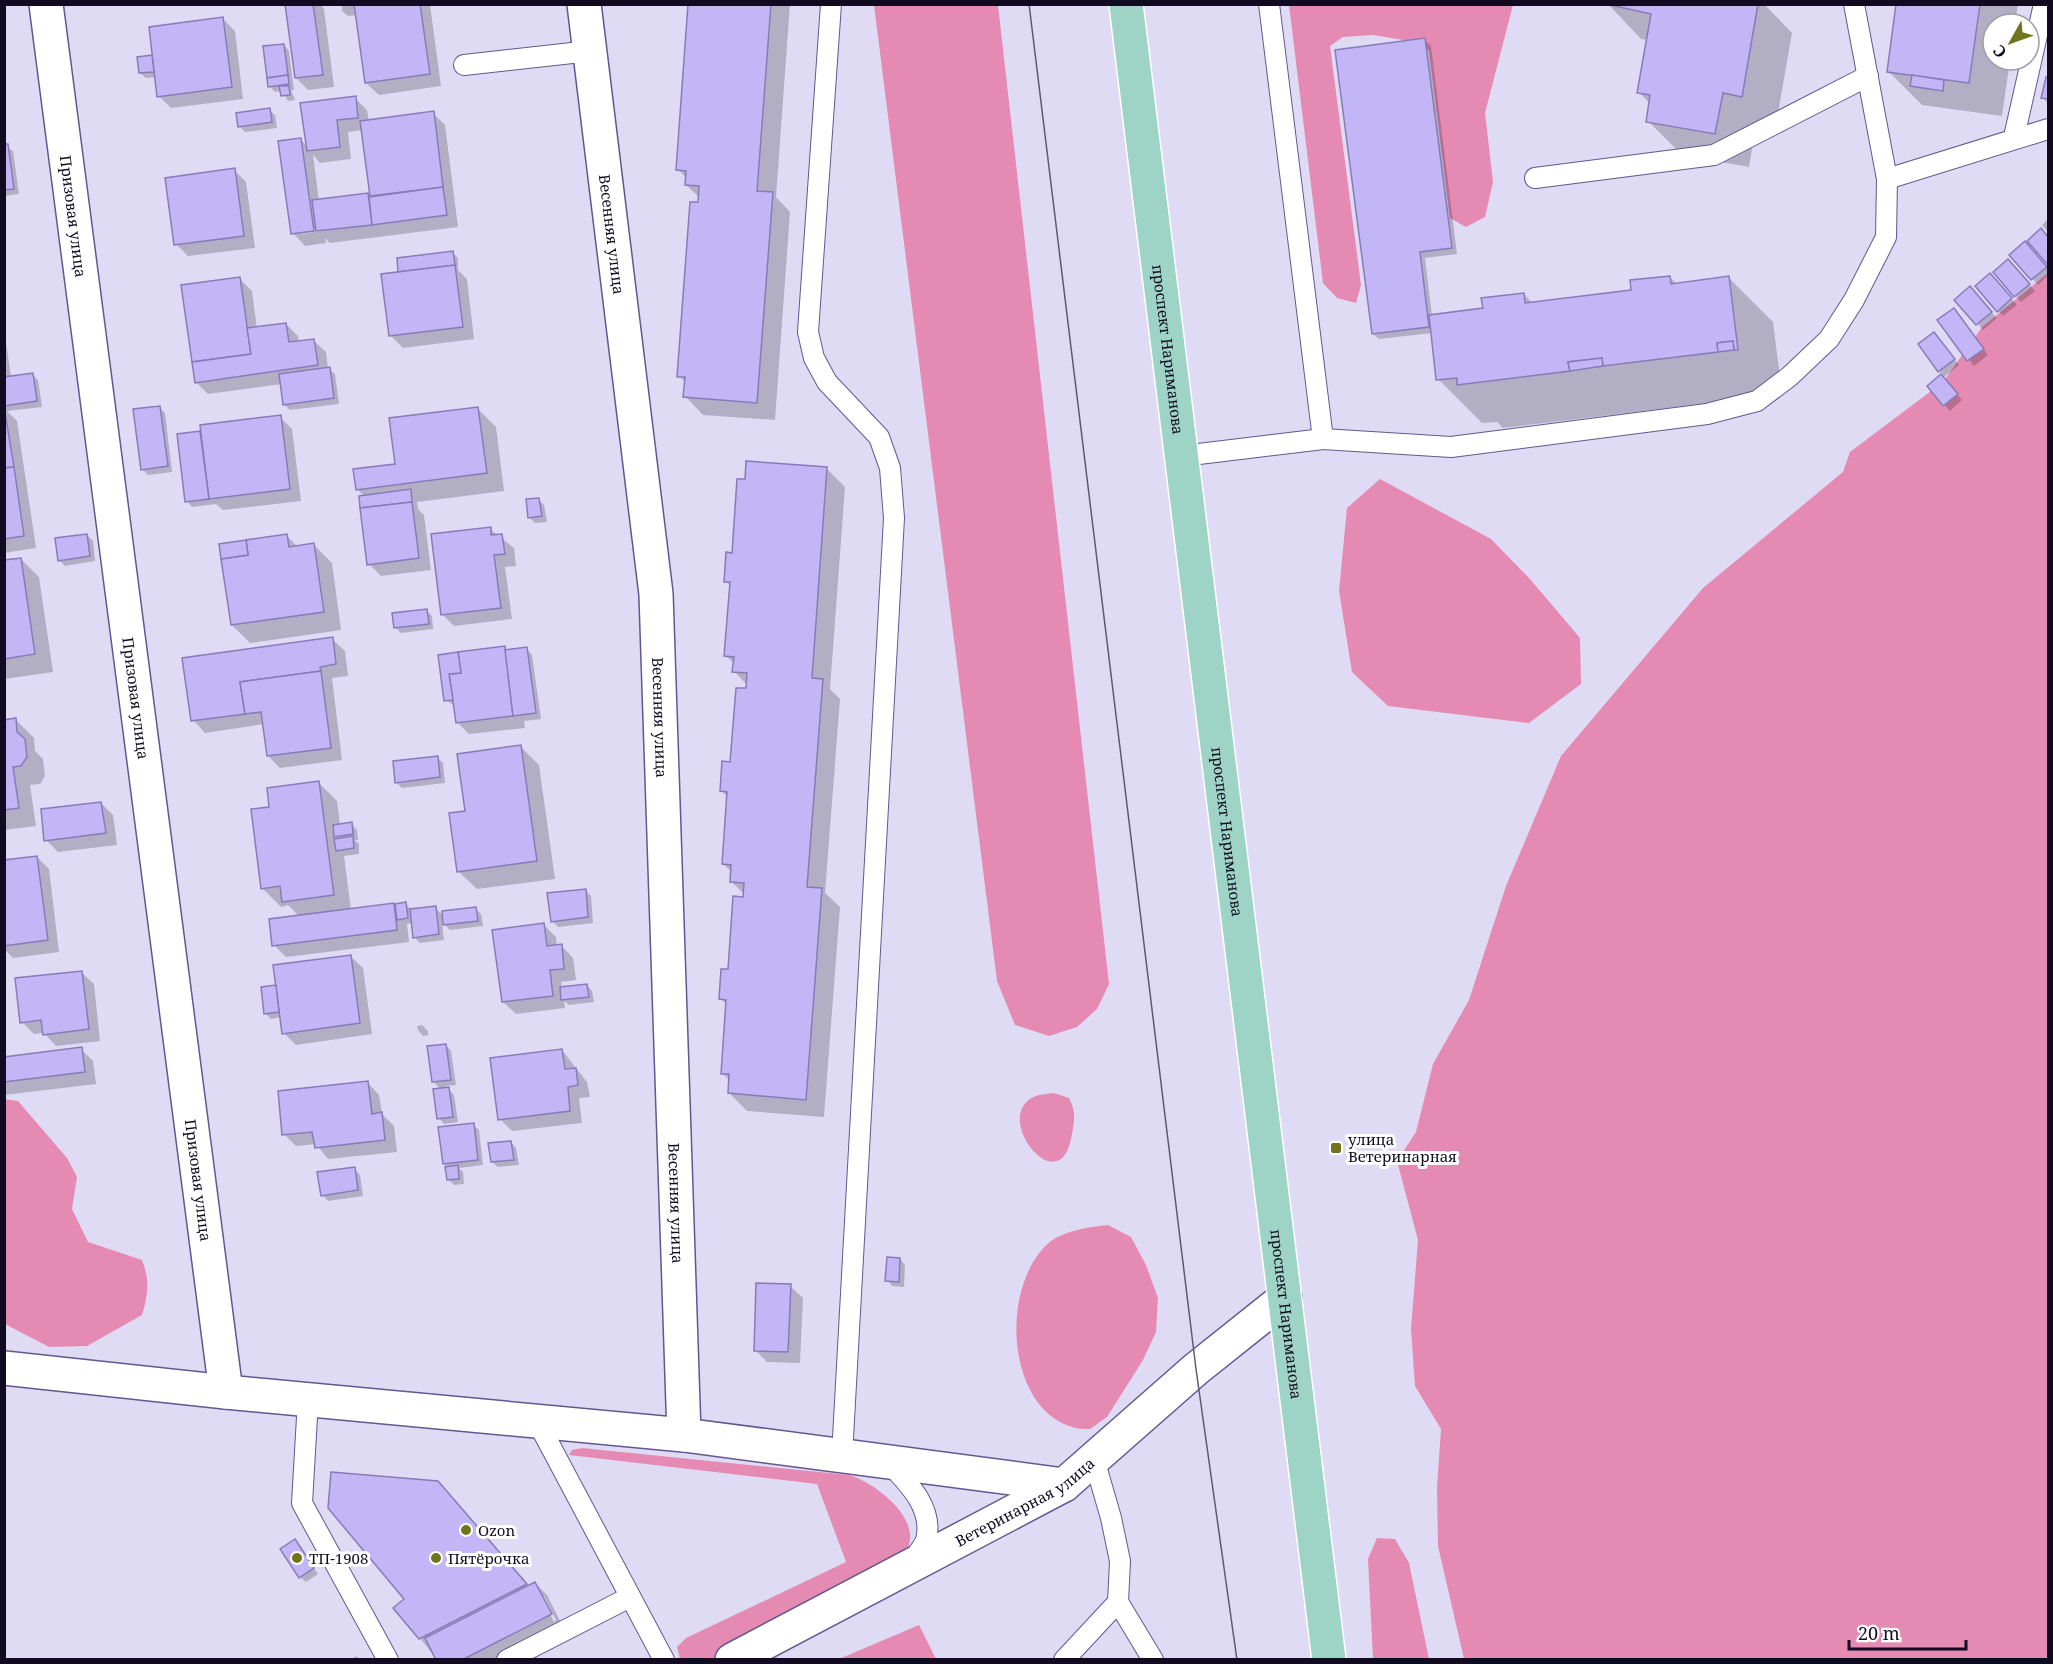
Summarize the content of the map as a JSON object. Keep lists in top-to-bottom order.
{
  "streets": {
    "main road": ["проспект Нариманова"],
    "street": ["Призовая улица", "Весенняя улица", "Ветеринарная улица"]
  },
  "crossings": [
    ["проспект Нариманова", "Ветеринарная улица"]
  ],
  "places": {
    "transit": ["улица Ветеринарная"],
    "other": ["Ozon", "ТП-1908", "Пятёрочка"]
  },
  "scale_bar": "20 m",
  "north": "bottom left"
}
